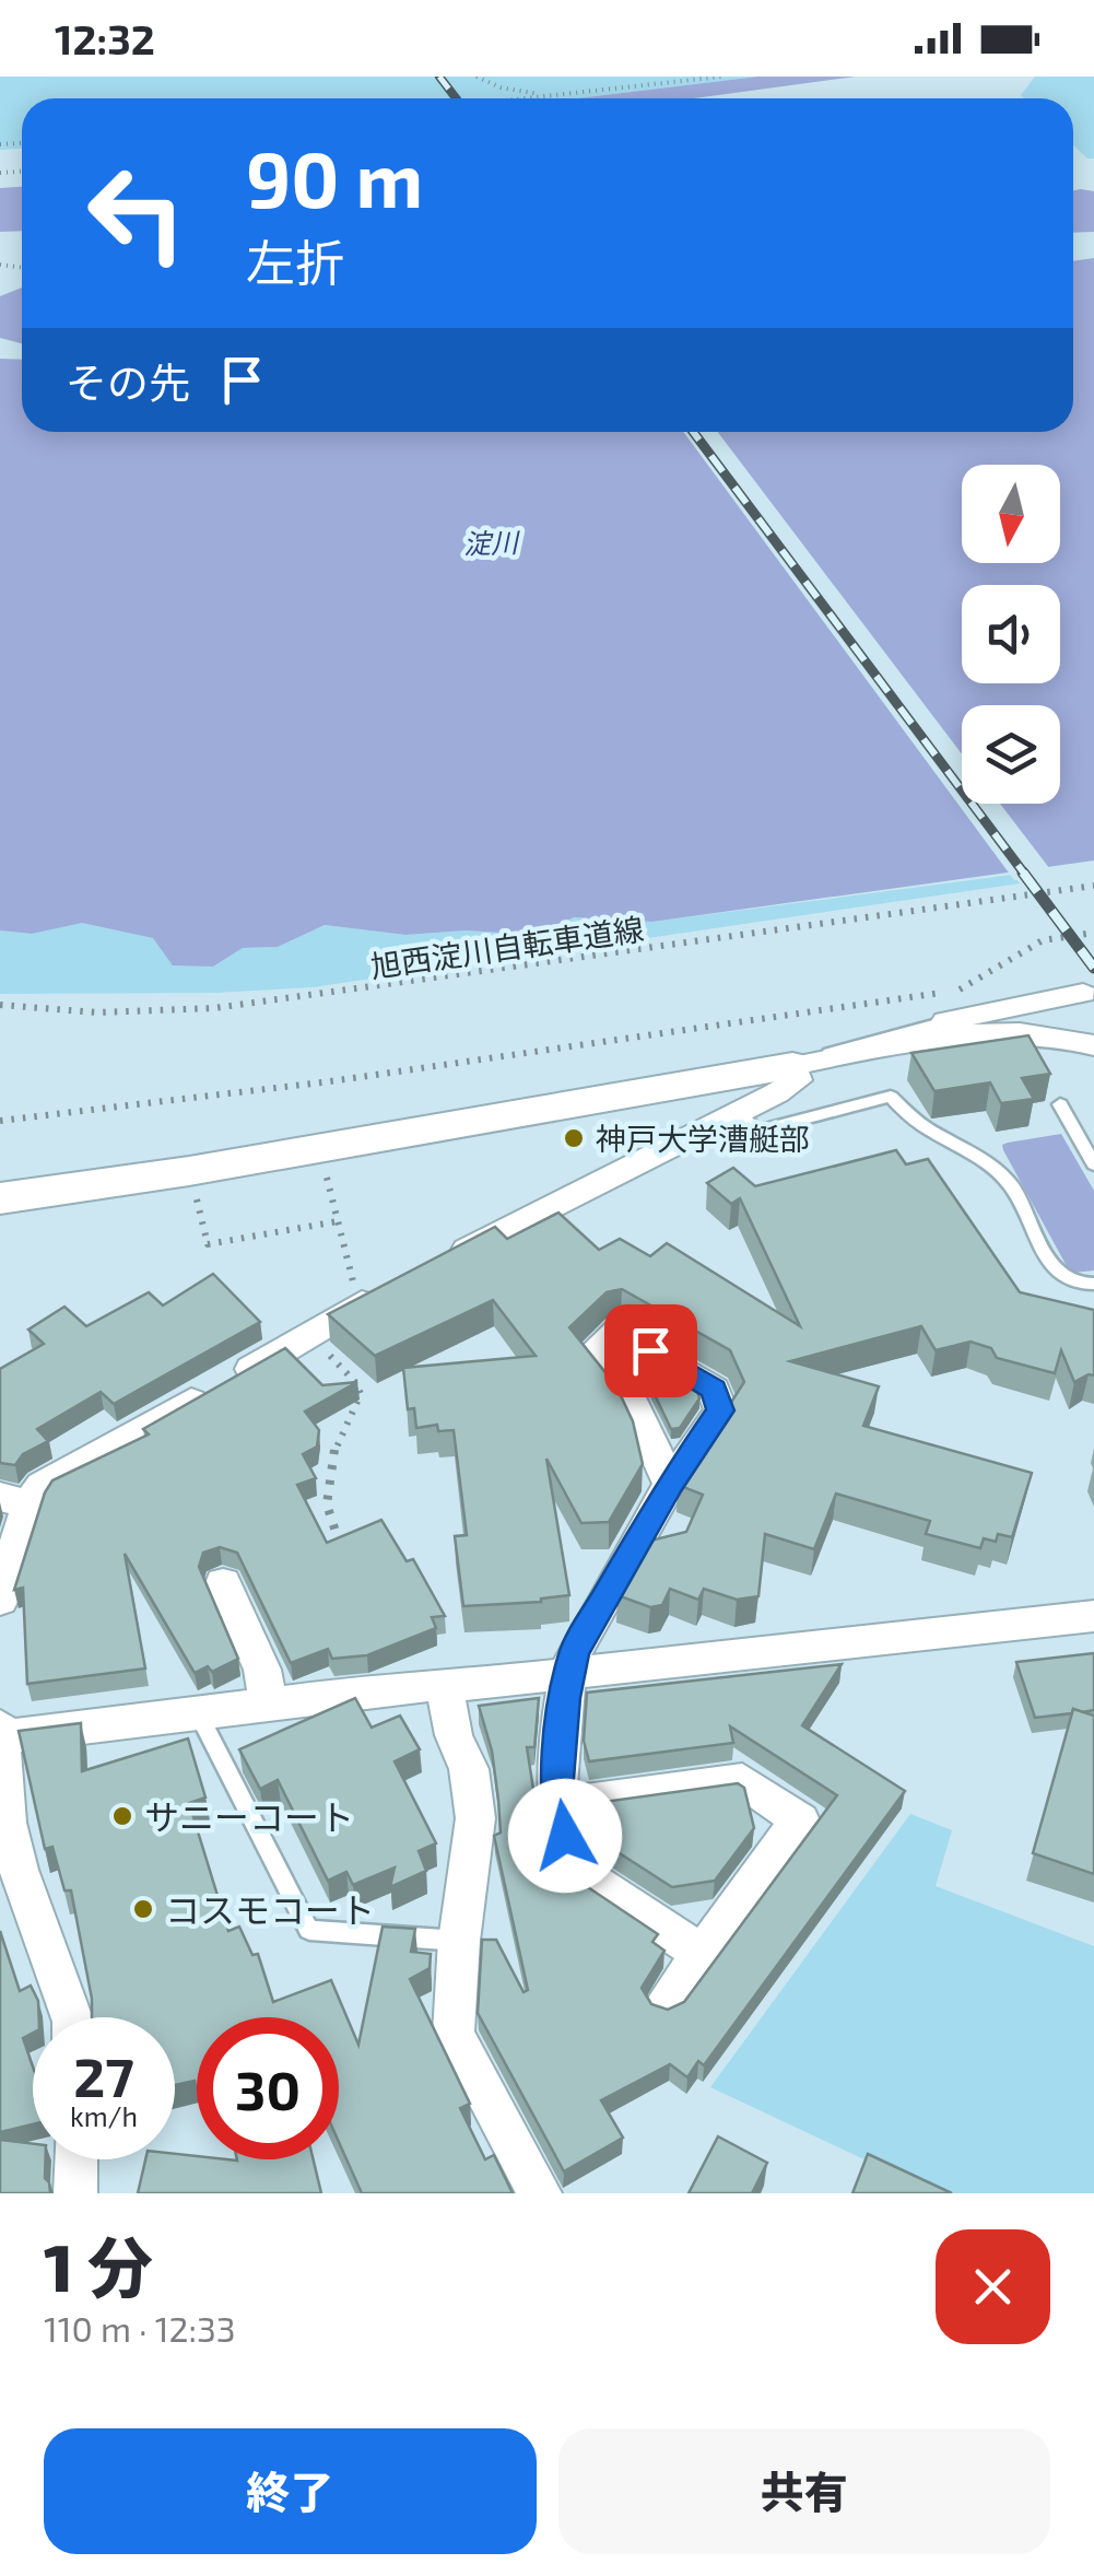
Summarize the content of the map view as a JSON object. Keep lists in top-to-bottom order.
{
  "streets": {
    "path": ["旭西淀川自転車道線"]
  },
  "water": ["淀川"],
  "places": ["神戸大学漕艇部", "サニーコート", "コスモコート"],
  "north": "bottom",
  "page": {
    "status": "12:32",
    "turn": ["90 m", "左折"],
    "then": "その先",
    "speed": "27 km/h",
    "limit": "30",
    "heading": ["1 分", "110 m · 12:33"],
    "buttons": ["終了", "共有"]
  }
}
